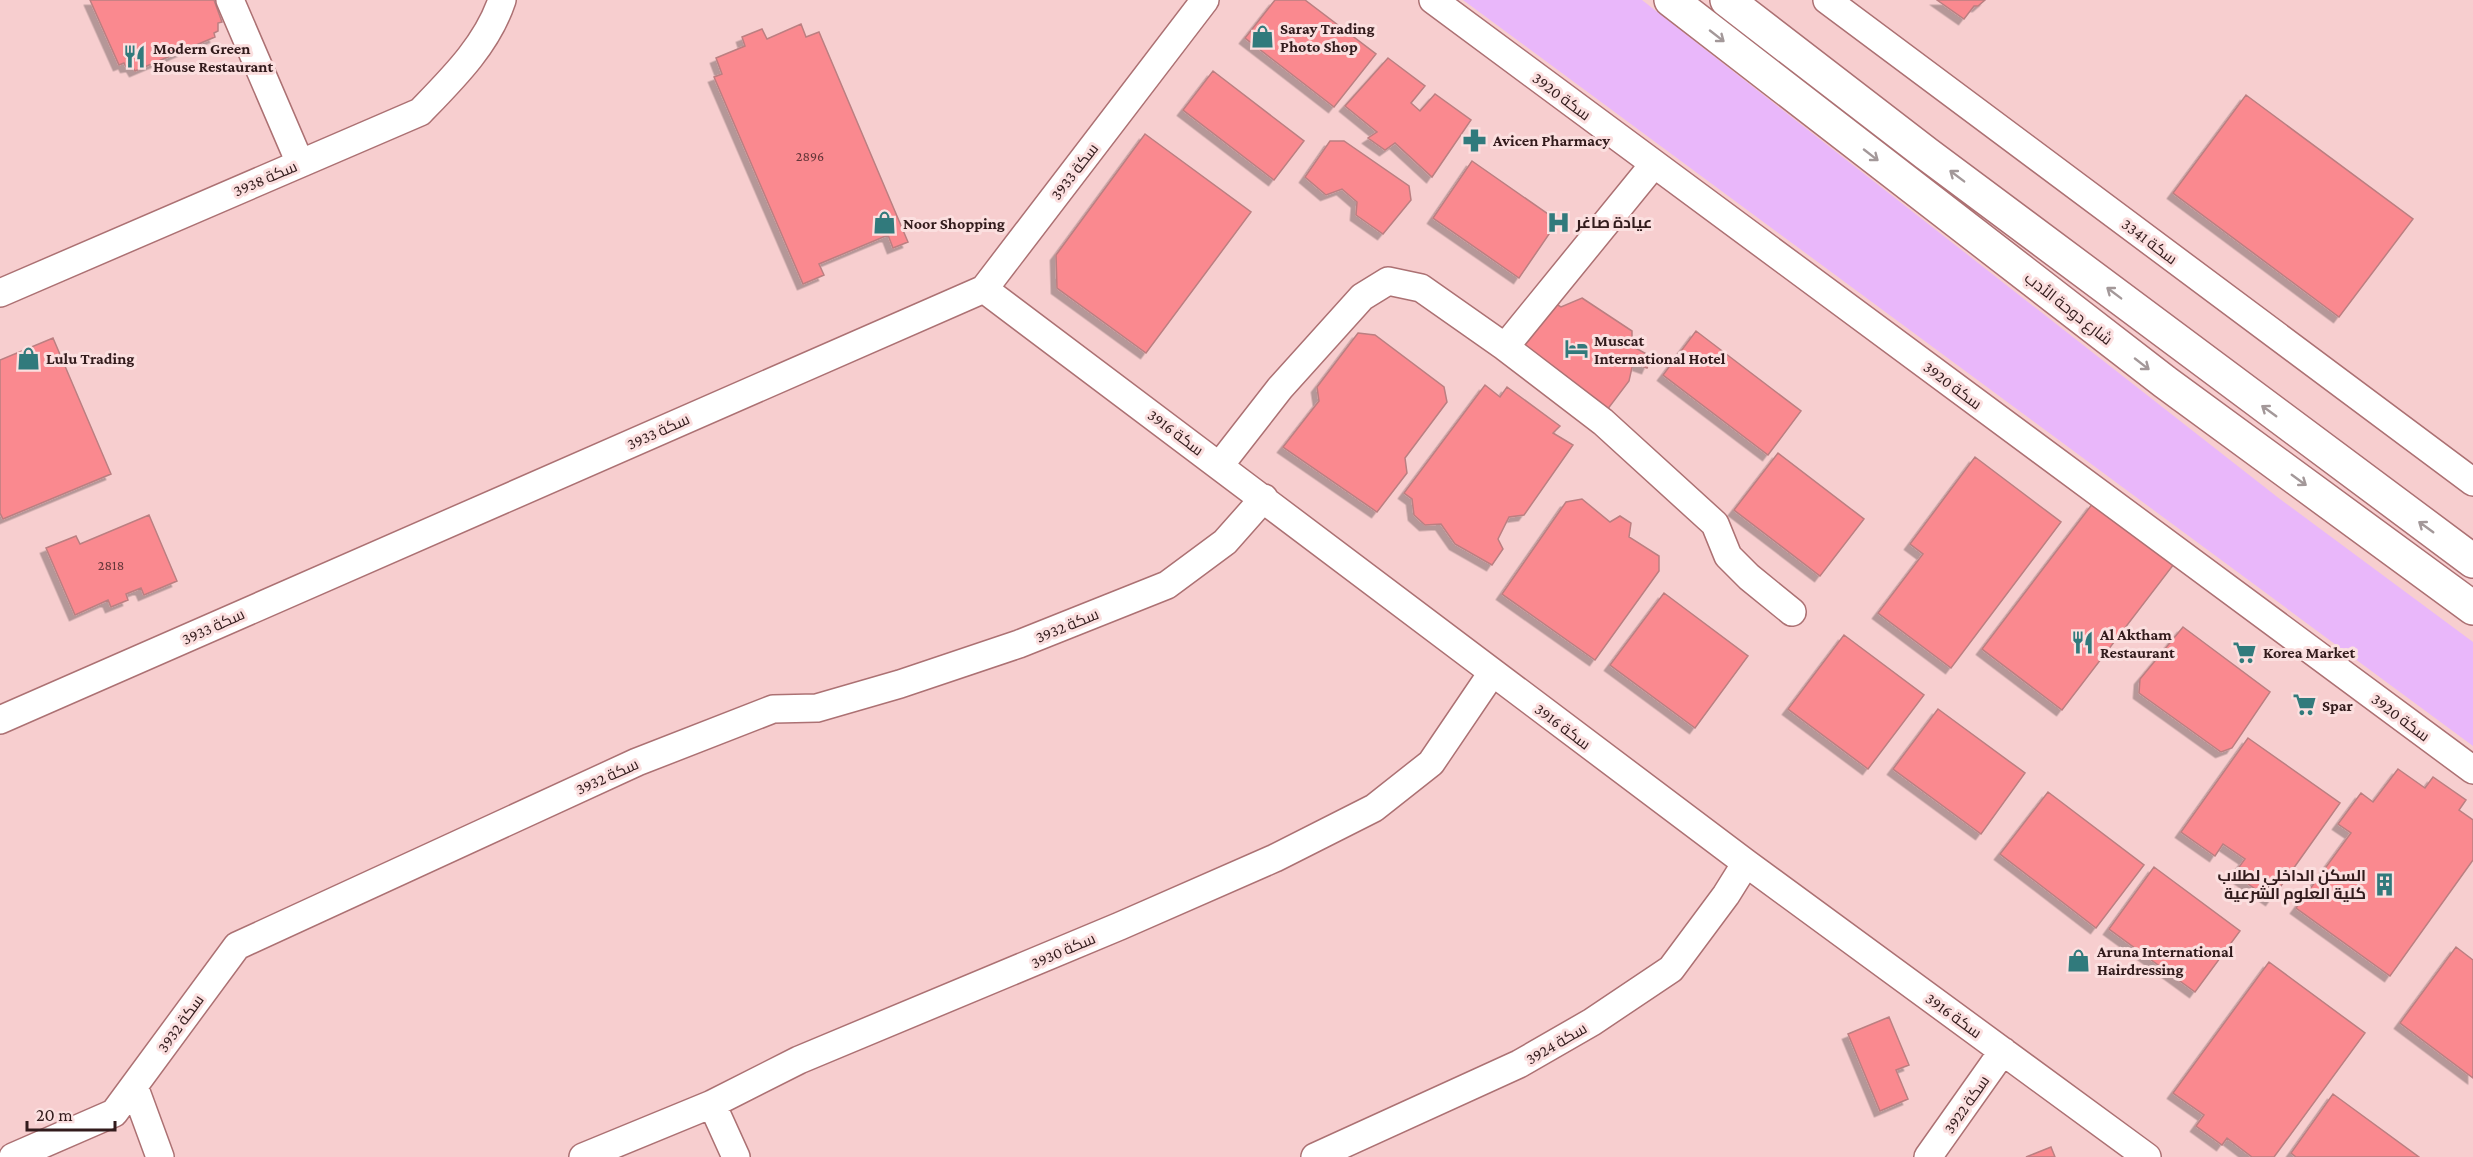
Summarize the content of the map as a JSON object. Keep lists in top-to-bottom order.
{
  "streets": {
    "main road": ["شارع دوحة الأدب"],
    "street": [
      "سكة 3920",
      "سكة 3933",
      "سكة 3938",
      "سكة 3341",
      "سكة 3916",
      "سكة 3932",
      "سكة 3930",
      "سكة 3924",
      "سكة 3922"
    ]
  },
  "crossings": [
    ["سكة 3933", "سكة 3916"],
    ["سكة 3916", "سكة 3932"],
    ["سكة 3916", "سكة 3930"],
    ["سكة 3916", "سكة 3924"],
    ["سكة 3916", "سكة 3922"]
  ],
  "places": {
    "shop": [
      "Saray Trading Photo Shop",
      "Noor Shopping",
      "Lulu Trading",
      "Aruna International Hairdressing"
    ],
    "restaurant": ["Modern Green House Restaurant", "Al Aktham Restaurant"],
    "pharmacy": ["Avicen Pharmacy"],
    "hospital": ["عيادة صاغر"],
    "hotel": ["Muscat International Hotel"],
    "supermarket": ["Korea Market", "Spar"],
    "building": ["السكن الداخلي لطلاب كلية العلوم الشرعية"]
  },
  "house_numbers": ["2896", "2818"],
  "scale_bar": "20 m"
}
